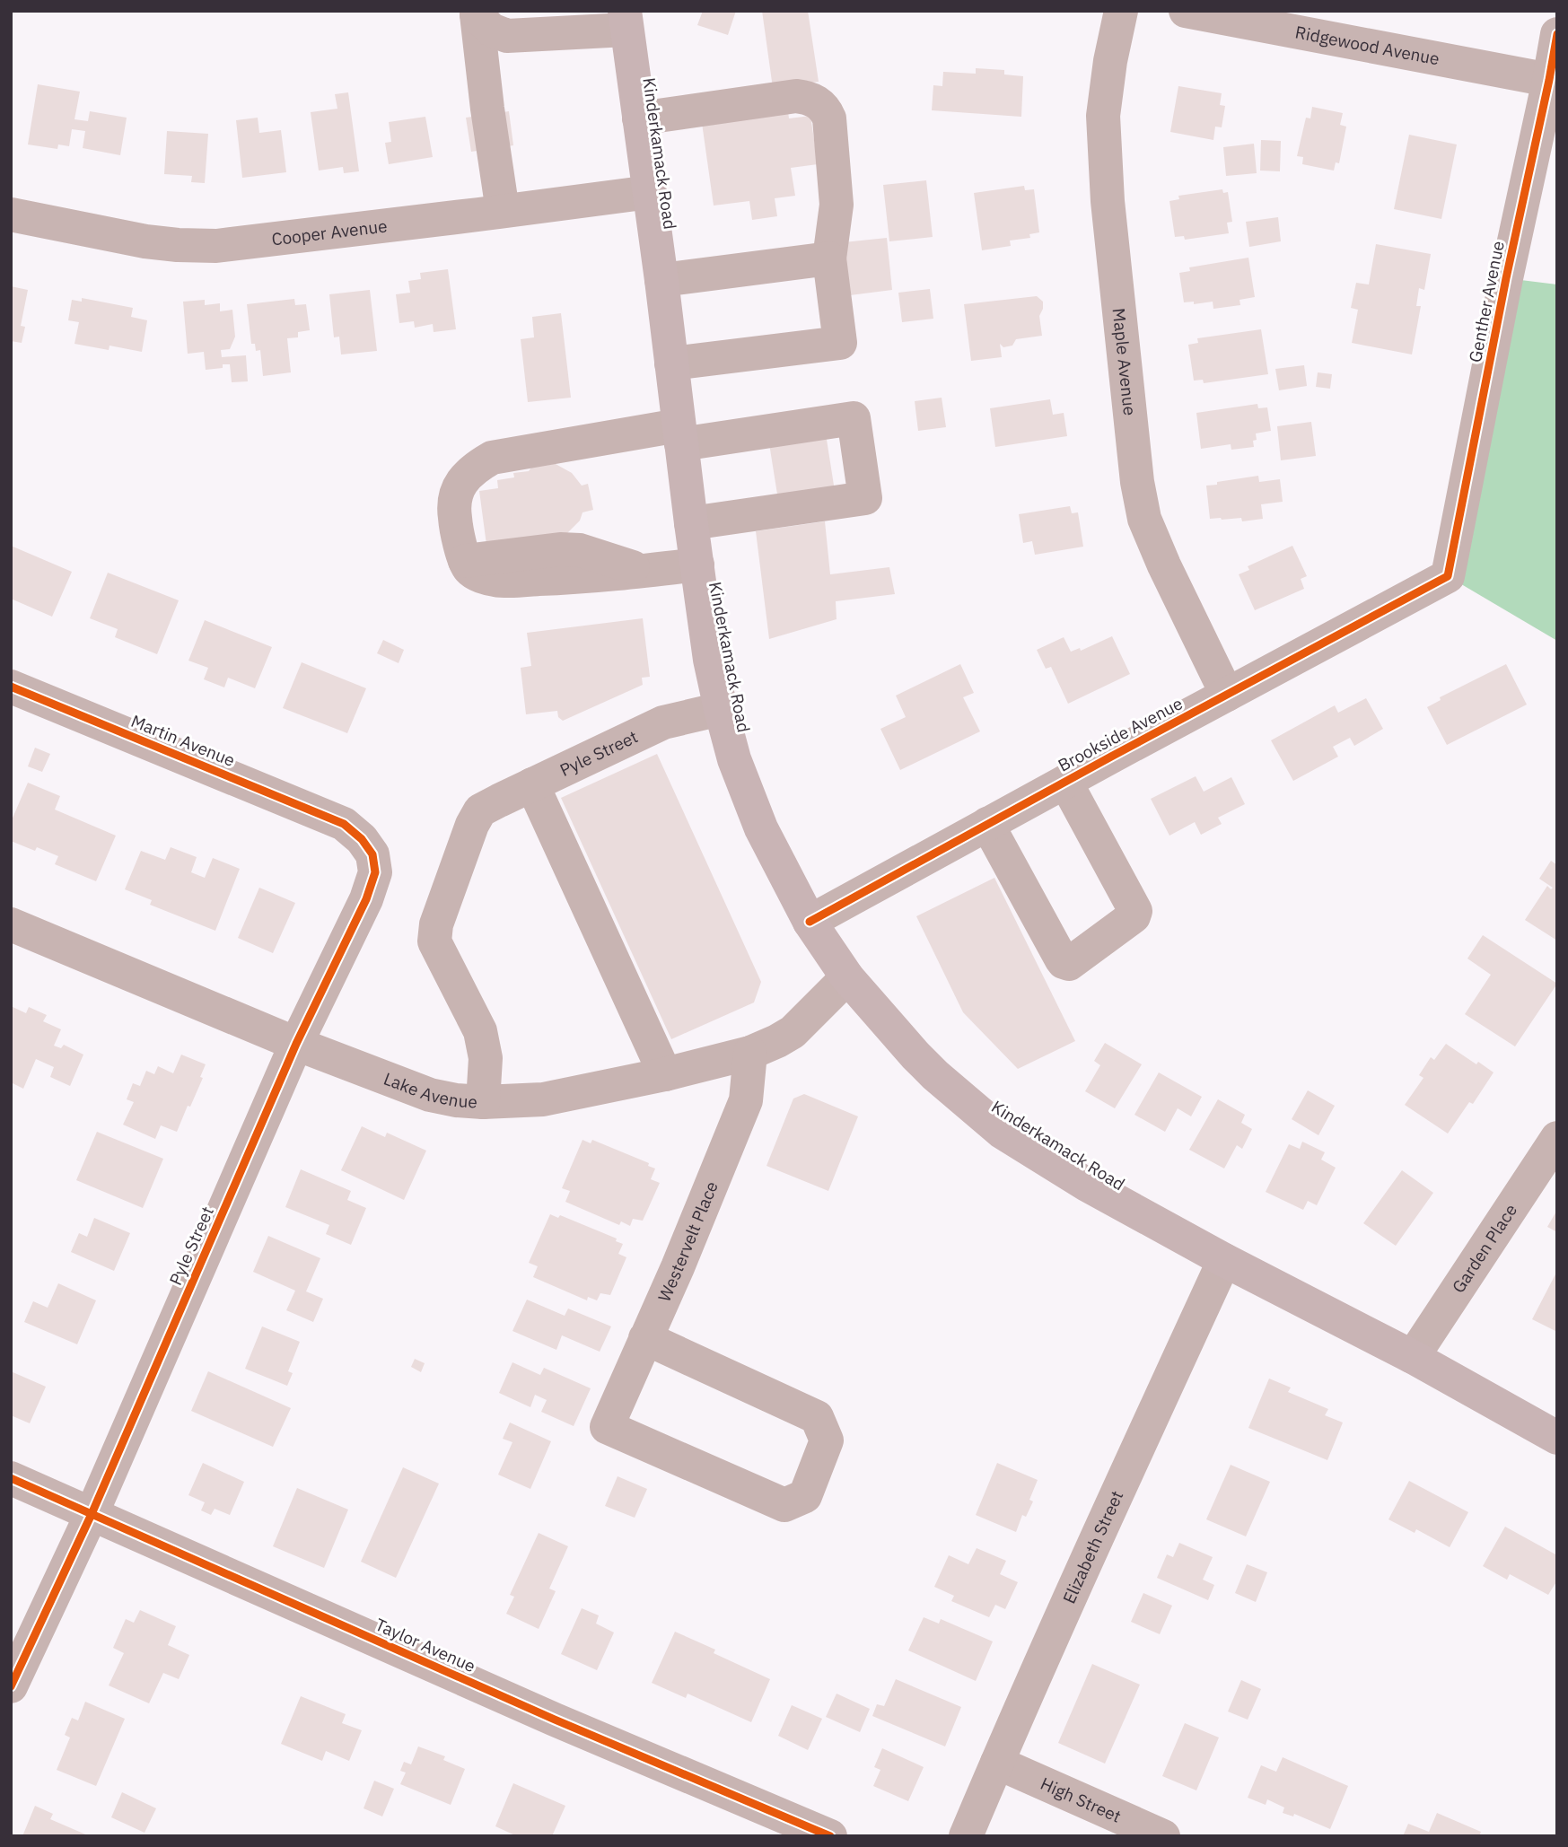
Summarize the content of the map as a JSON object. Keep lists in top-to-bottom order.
{
  "streets": {
    "main road": ["Kinderkamack Road"],
    "street": [
      "Ridgewood Avenue",
      "Cooper Avenue",
      "Genther Avenue",
      "Maple Avenue",
      "Brookside Avenue",
      "Martin Avenue",
      "Pyle Street",
      "Lake Avenue",
      "Westervelt Place",
      "Garden Place",
      "Elizabeth Street",
      "Taylor Avenue",
      "High Street"
    ]
  },
  "crossings": [
    ["Ridgewood Avenue", "Genther Avenue"],
    ["Kinderkamack Road", "Cooper Avenue"],
    ["Kinderkamack Road", "Brookside Avenue"],
    ["Kinderkamack Road", "Pyle Street"],
    ["Kinderkamack Road", "Lake Avenue"],
    ["Kinderkamack Road", "Garden Place"],
    ["Kinderkamack Road", "Elizabeth Street"],
    ["Genther Avenue", "Brookside Avenue"],
    ["Maple Avenue", "Brookside Avenue"],
    ["Martin Avenue", "Pyle Street"],
    ["Pyle Street", "Lake Avenue"],
    ["Pyle Street", "Taylor Avenue"],
    ["Lake Avenue", "Westervelt Place"],
    ["Elizabeth Street", "High Street"]
  ]
}
